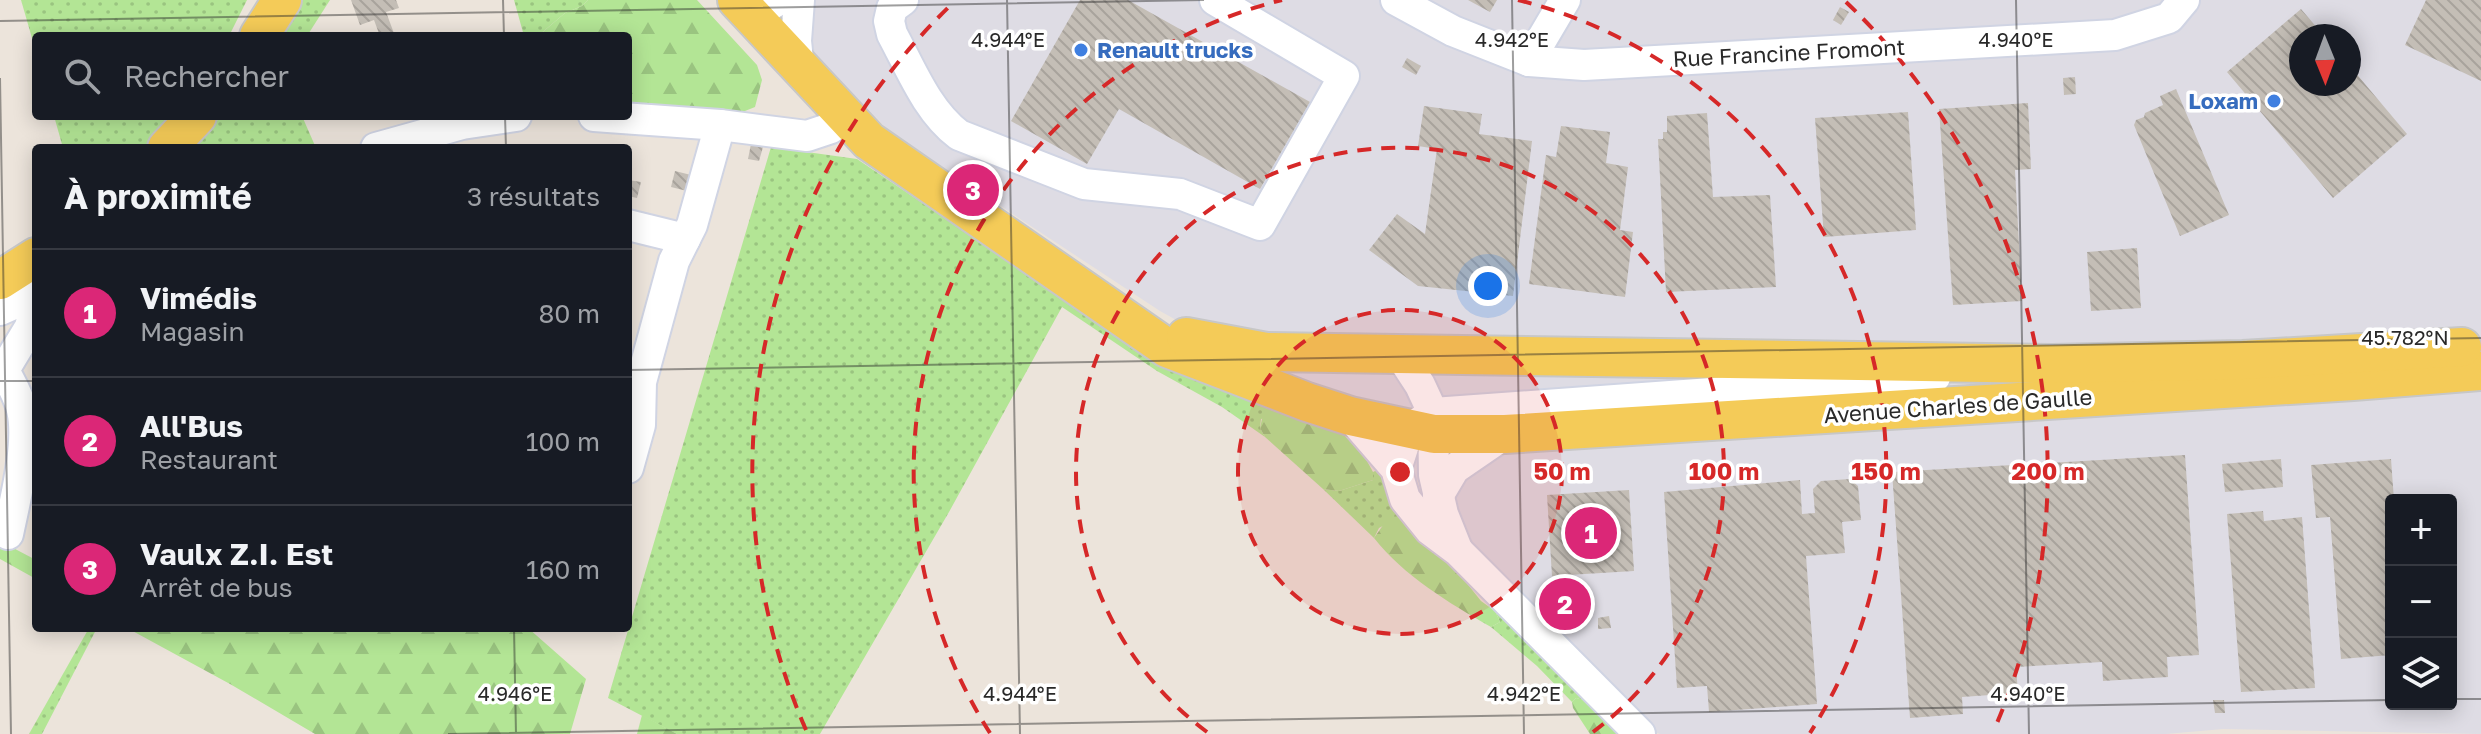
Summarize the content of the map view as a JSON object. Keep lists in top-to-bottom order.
{
  "streets": {
    "main road": ["Avenue Charles de Gaulle"],
    "street": ["Rue Francine Fromont"]
  },
  "places": ["Renault trucks", "Loxam"],
  "north": "bottom",
  "page": {
    "search": "Rechercher",
    "heading": ["À proximité", "3 résultats"],
    "pins": ["3", "1", "2"],
    "list": [
      {
        "mark": "1",
        "name": "Vimédis",
        "note": "Magasin",
        "value": "80 m"
      },
      {
        "mark": "2",
        "name": "All'Bus",
        "note": "Restaurant",
        "value": "100 m"
      },
      {
        "mark": "3",
        "name": "Vaulx Z.I. Est",
        "note": "Arrêt de bus",
        "value": "160 m"
      }
    ],
    "map_buttons": ["+", "−"]
  },
  "coordinates": [
    "4.944°E",
    "4.942°E",
    "4.940°E",
    "45.782°N",
    "4.946°E"
  ],
  "rings": [
    "50 m",
    "100 m",
    "150 m",
    "200 m"
  ]
}
